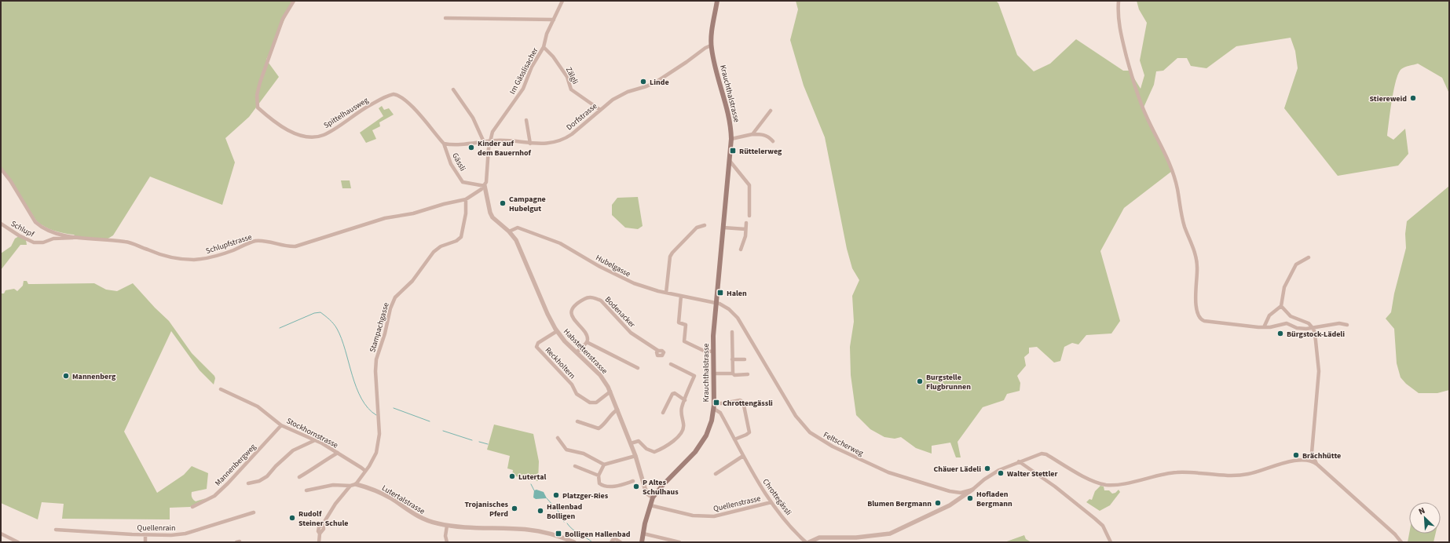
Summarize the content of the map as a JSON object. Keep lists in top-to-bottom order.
{
  "streets": {
    "main road": ["Krauchthalstrasse"],
    "street": [
      "Im Gässlisacher",
      "Zälgli",
      "Spittelhausweg",
      "Dorfstrasse",
      "Gässli",
      "Schlupf",
      "Schlupfstrasse",
      "Hubelgasse",
      "Bodenacker",
      "Stampachgasse",
      "Habstettenstrasse",
      "Reckholtern",
      "Stockhornstrasse",
      "Feltscherweg",
      "Mannenbergweg",
      "Chrottegässli",
      "Lutertalstrasse",
      "Quellenstrasse",
      "Quellenrain"
    ]
  },
  "crossings": [
    ["Im Gässlisacher", "Zälgli"],
    ["Im Gässlisacher", "Dorfstrasse"],
    ["Zälgli", "Dorfstrasse"],
    ["Krauchthalstrasse", "Dorfstrasse"],
    ["Krauchthalstrasse", "Hubelgasse"],
    ["Krauchthalstrasse", "Habstettenstrasse"],
    ["Krauchthalstrasse", "Feltscherweg"],
    ["Krauchthalstrasse", "Chrottegässli"],
    ["Spittelhausweg", "Gässli"],
    ["Gässli", "Schlupfstrasse"],
    ["Gässli", "Habstettenstrasse"],
    ["Schlupf", "Schlupfstrasse"],
    ["Schlupfstrasse", "Stampachgasse"],
    ["Schlupfstrasse", "Habstettenstrasse"],
    ["Hubelgasse", "Habstettenstrasse"],
    ["Hubelgasse", "Feltscherweg"],
    ["Stampachgasse", "Stockhornstrasse"],
    ["Stampachgasse", "Lutertalstrasse"],
    ["Habstettenstrasse", "Reckholtern"],
    ["Stockhornstrasse", "Mannenbergweg"],
    ["Chrottegässli", "Quellenstrasse"]
  ],
  "places": {
    "other": [
      "Linde",
      "Stiereweid",
      "Kinder auf dem Bauernhof",
      "Campagne Hubelgut",
      "Bürgstock-Lädeli",
      "Mannenberg",
      "Burgstelle Flugbrunnen",
      "Brächhütte",
      "Chäuer Lädeli",
      "Walter Stettler",
      "Lutertal",
      "P Altes Schulhaus",
      "Platzger-Ries",
      "Hofladen Bergmann",
      "Blumen Bergmann",
      "Trojanisches Pferd",
      "Hallenbad Bolligen",
      "Rudolf Steiner Schule"
    ],
    "transit": [
      "Rüttelerweg",
      "Halen",
      "Chrottengässli",
      "Bolligen Hallenbad"
    ]
  },
  "north": "top left"
}
